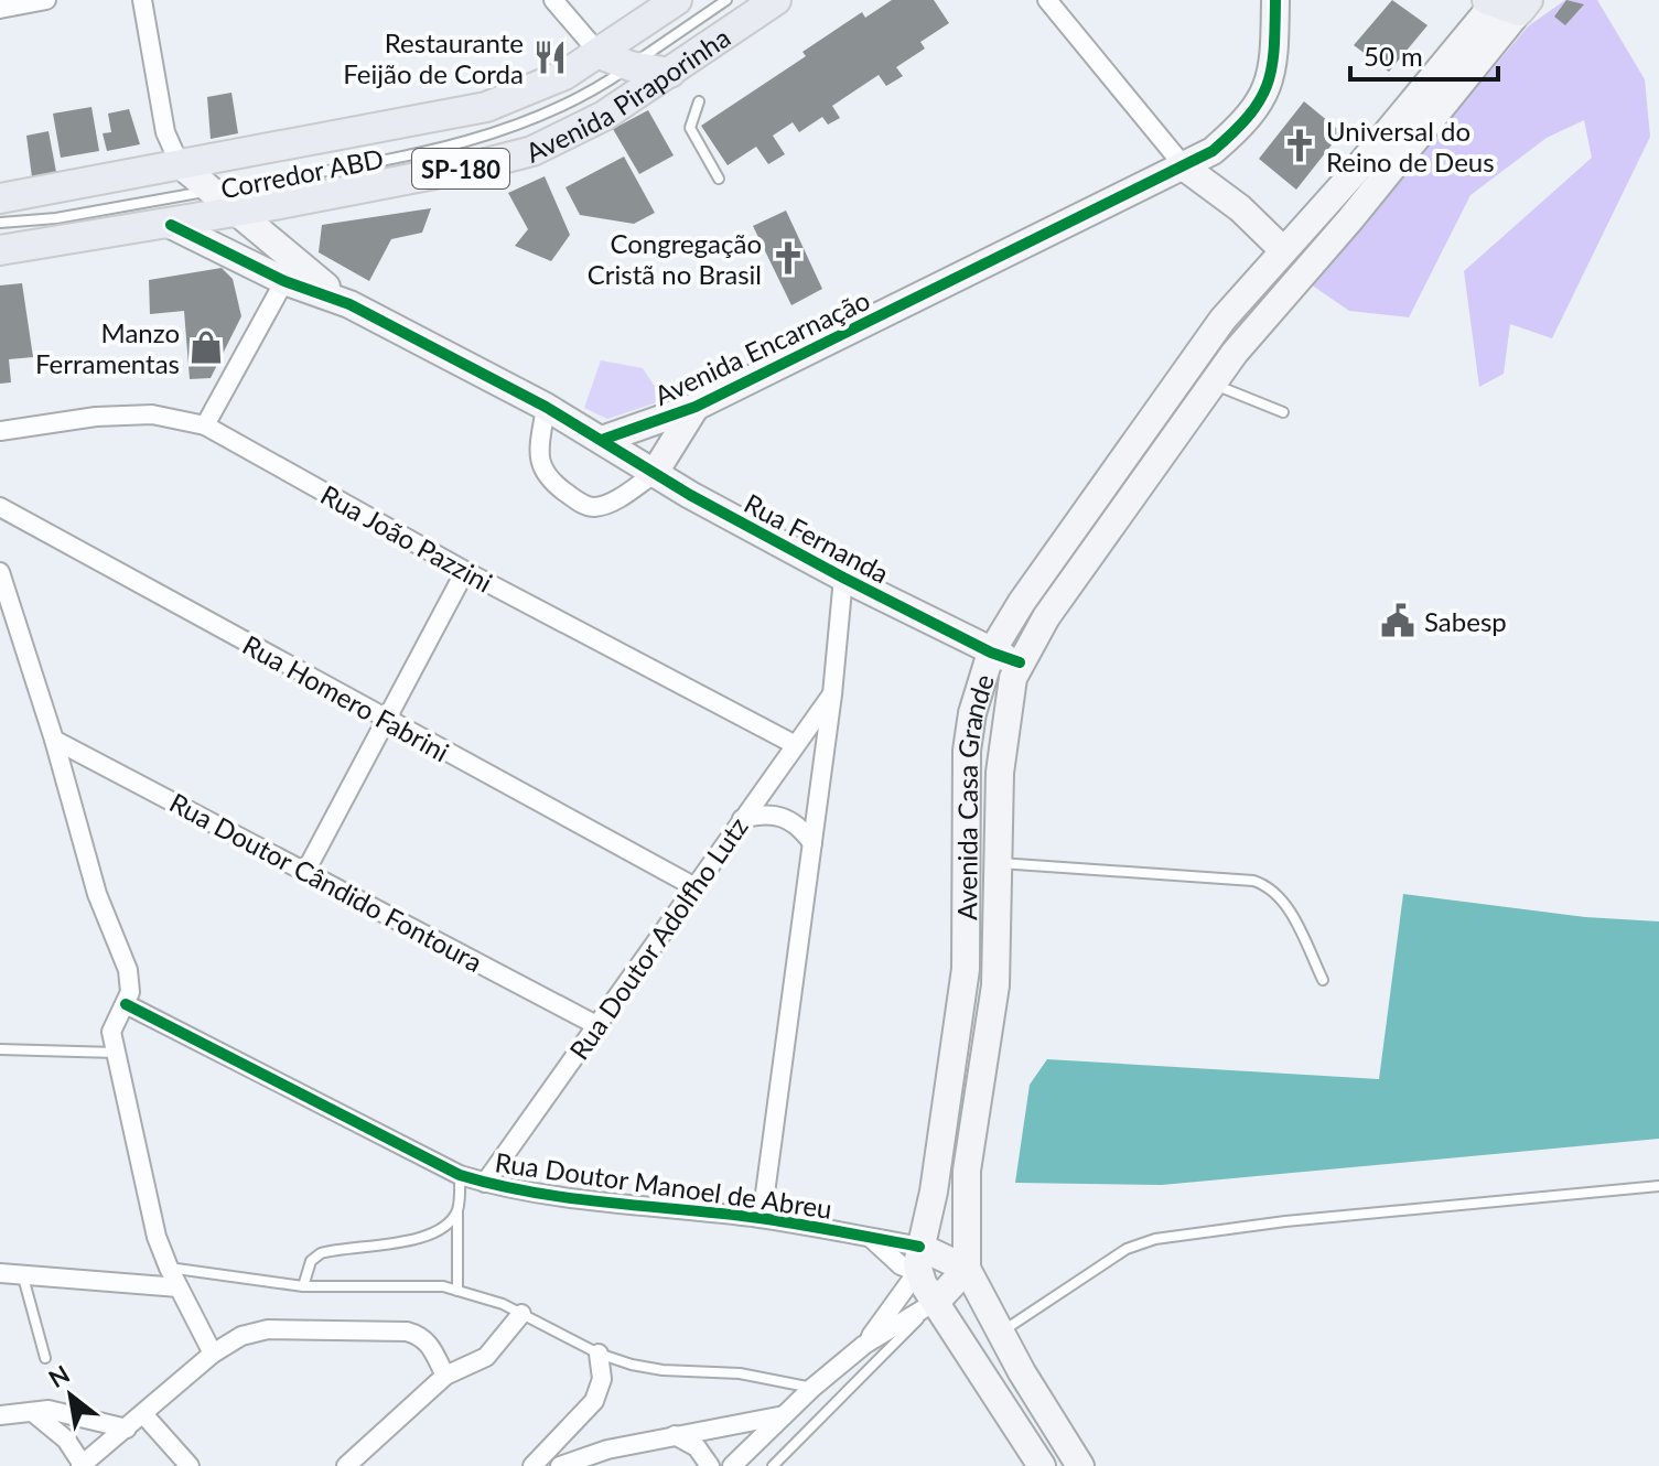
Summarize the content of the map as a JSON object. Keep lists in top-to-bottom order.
{
  "streets": {
    "main road": [
      "Avenida Piraporinha",
      "SP-180",
      "Avenida Encarnação",
      "Rua Fernanda",
      "Avenida Casa Grande"
    ],
    "street": [
      "Rua João Pazzini",
      "Rua Homero Fabrini",
      "Rua Doutor Cândido Fontoura",
      "Rua Doutor Adolfho Lutz",
      "Rua Doutor Manoel de Abreu"
    ],
    "lane": ["Corredor ABD"]
  },
  "crossings": [
    ["Avenida Encarnação", "Rua Fernanda"],
    ["Rua João Pazzini", "Rua Doutor Adolfho Lutz"],
    ["Rua Fernanda", "Avenida Casa Grande"],
    ["Rua Homero Fabrini", "Rua Doutor Adolfho Lutz"],
    ["Avenida Casa Grande", "Rua Doutor Manoel de Abreu"],
    ["Rua Doutor Cândido Fontoura", "Rua Doutor Adolfho Lutz"],
    ["Rua Doutor Adolfho Lutz", "Rua Doutor Manoel de Abreu"]
  ],
  "places": {
    "restaurant": ["Restaurante Feijão de Corda"],
    "church": ["Universal do Reino de Deus", "Congregação Cristã no Brasil"],
    "shop": ["Manzo Ferramentas"],
    "public building": ["Sabesp"]
  },
  "scale_bar": "50 m",
  "north": "top left"
}
